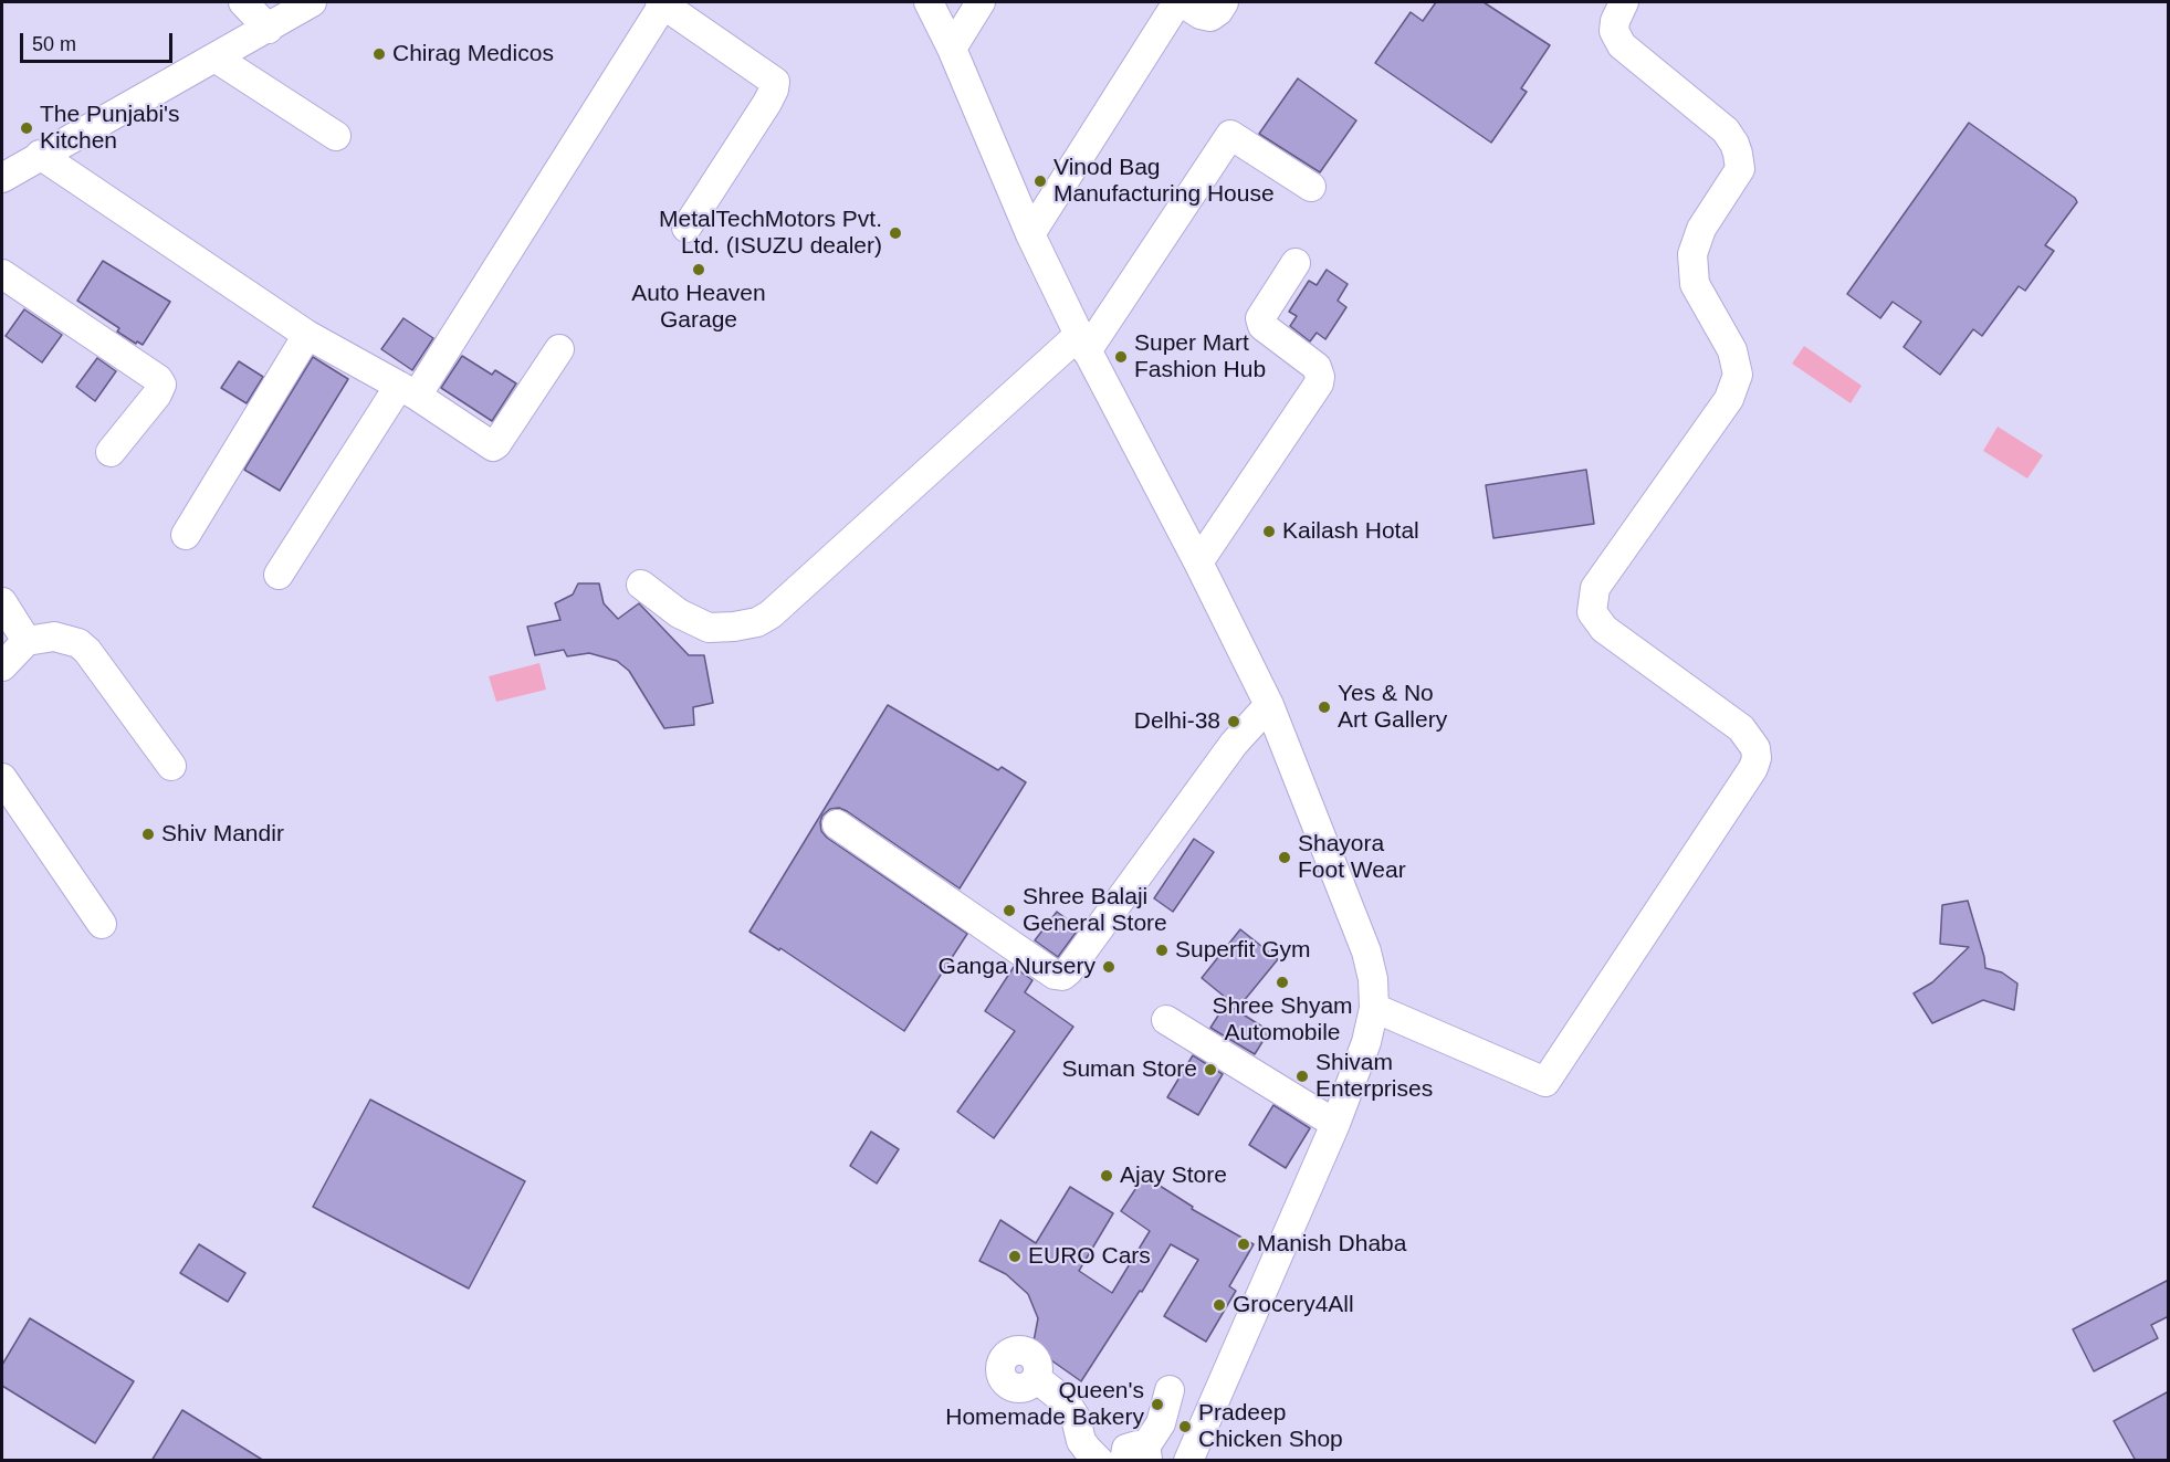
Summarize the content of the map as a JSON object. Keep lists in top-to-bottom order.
{
  "places": [
    "Chirag Medicos",
    "The Punjabi's Kitchen",
    "Vinod Bag Manufacturing House",
    "MetalTechMotors Pvt. Ltd. (ISUZU dealer)",
    "Auto Heaven Garage",
    "Super Mart Fashion Hub",
    "Kailash Hotal",
    "Yes & No Art Gallery",
    "Delhi-38",
    "Shiv Mandir",
    "Shayora Foot Wear",
    "Shree Balaji General Store",
    "Superfit Gym",
    "Ganga Nursery",
    "Shree Shyam Automobile",
    "Suman Store",
    "Shivam Enterprises",
    "Ajay Store",
    "Manish Dhaba",
    "EURO Cars",
    "Grocery4All",
    "Queen's Homemade Bakery",
    "Pradeep Chicken Shop"
  ],
  "scale_bar": "50 m"
}
